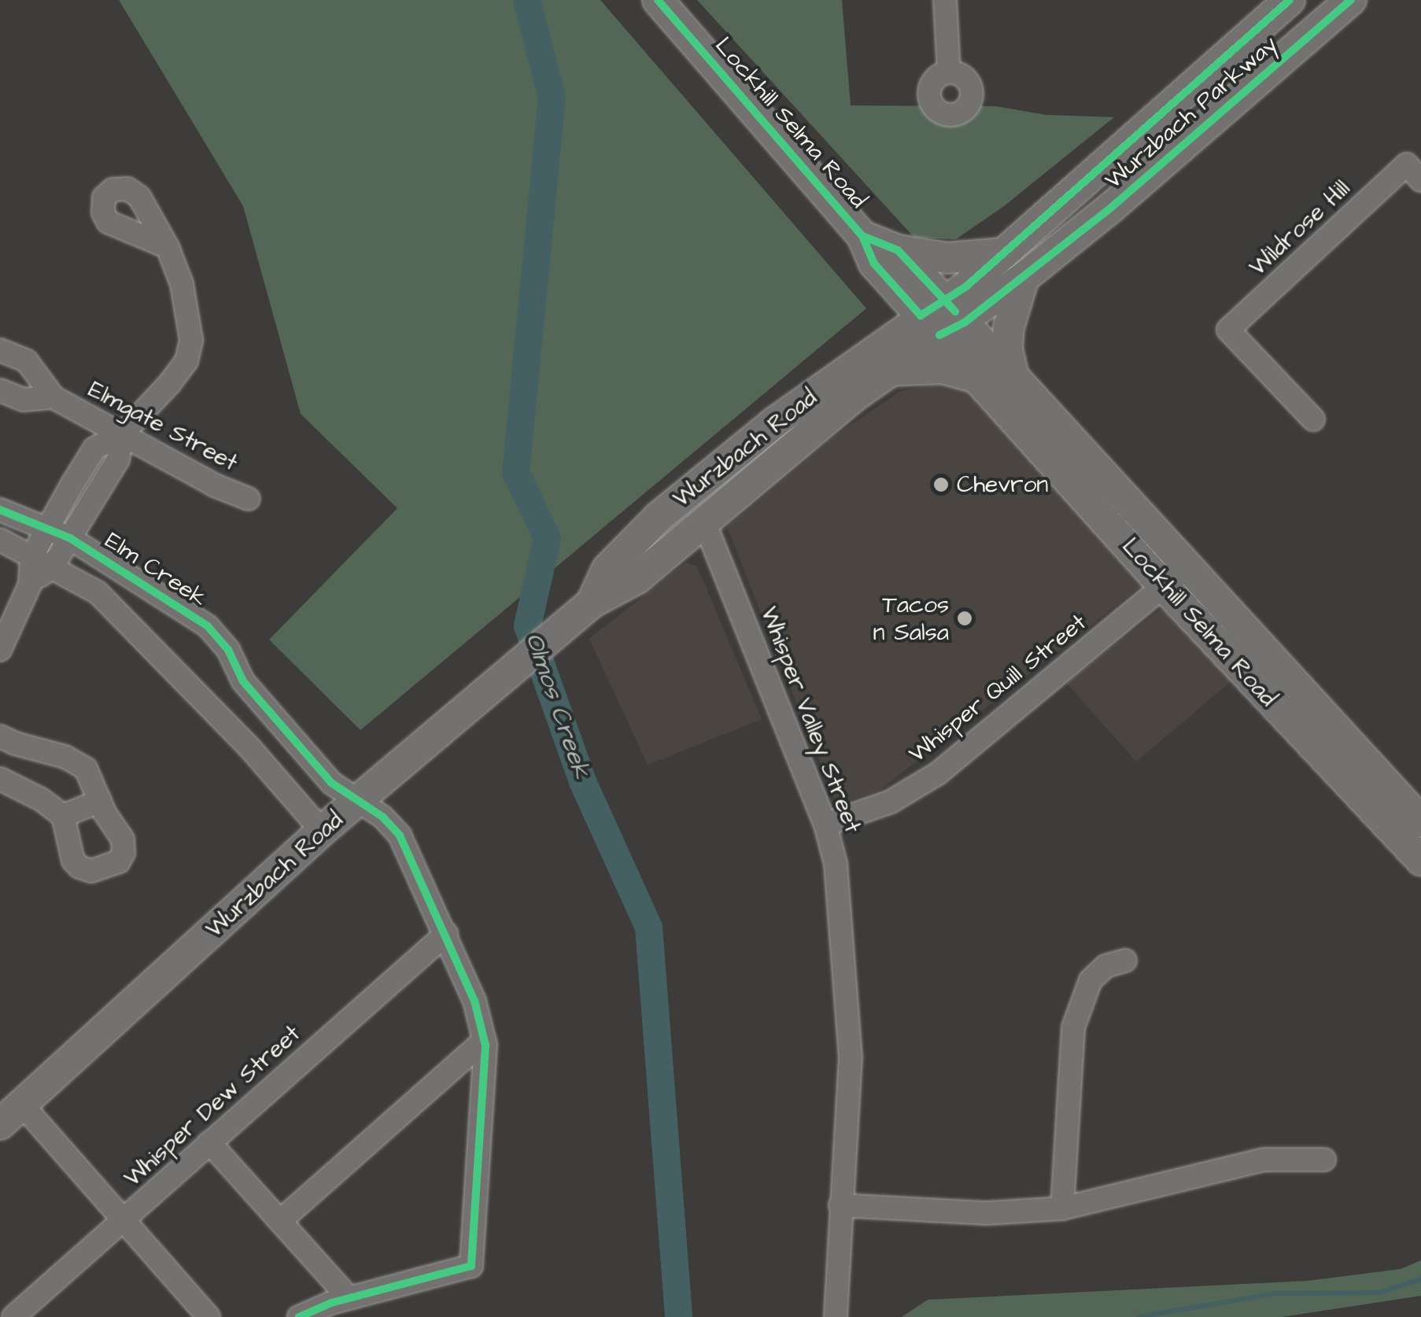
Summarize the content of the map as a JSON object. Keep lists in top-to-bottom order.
{
  "streets": {
    "main road": ["Wurzbach Parkway", "Lockhill Selma Road", "Wurzbach Road"],
    "street": [
      "Wildrose Hill",
      "Elmgate Street",
      "Elm Creek",
      "Whisper Quill Street",
      "Whisper Valley Street",
      "Whisper Dew Street"
    ]
  },
  "crossings": [
    ["Wurzbach Parkway", "Lockhill Selma Road"],
    ["Wurzbach Parkway", "Wurzbach Road"],
    ["Lockhill Selma Road", "Wurzbach Road"],
    ["Lockhill Selma Road", "Whisper Quill Street"],
    ["Wurzbach Road", "Elm Creek"],
    ["Wurzbach Road", "Whisper Valley Street"],
    ["Elm Creek", "Whisper Dew Street"],
    ["Whisper Quill Street", "Whisper Valley Street"]
  ],
  "water": ["Olmos Creek"],
  "places": ["Chevron", "Tacos n Salsa"]
}
